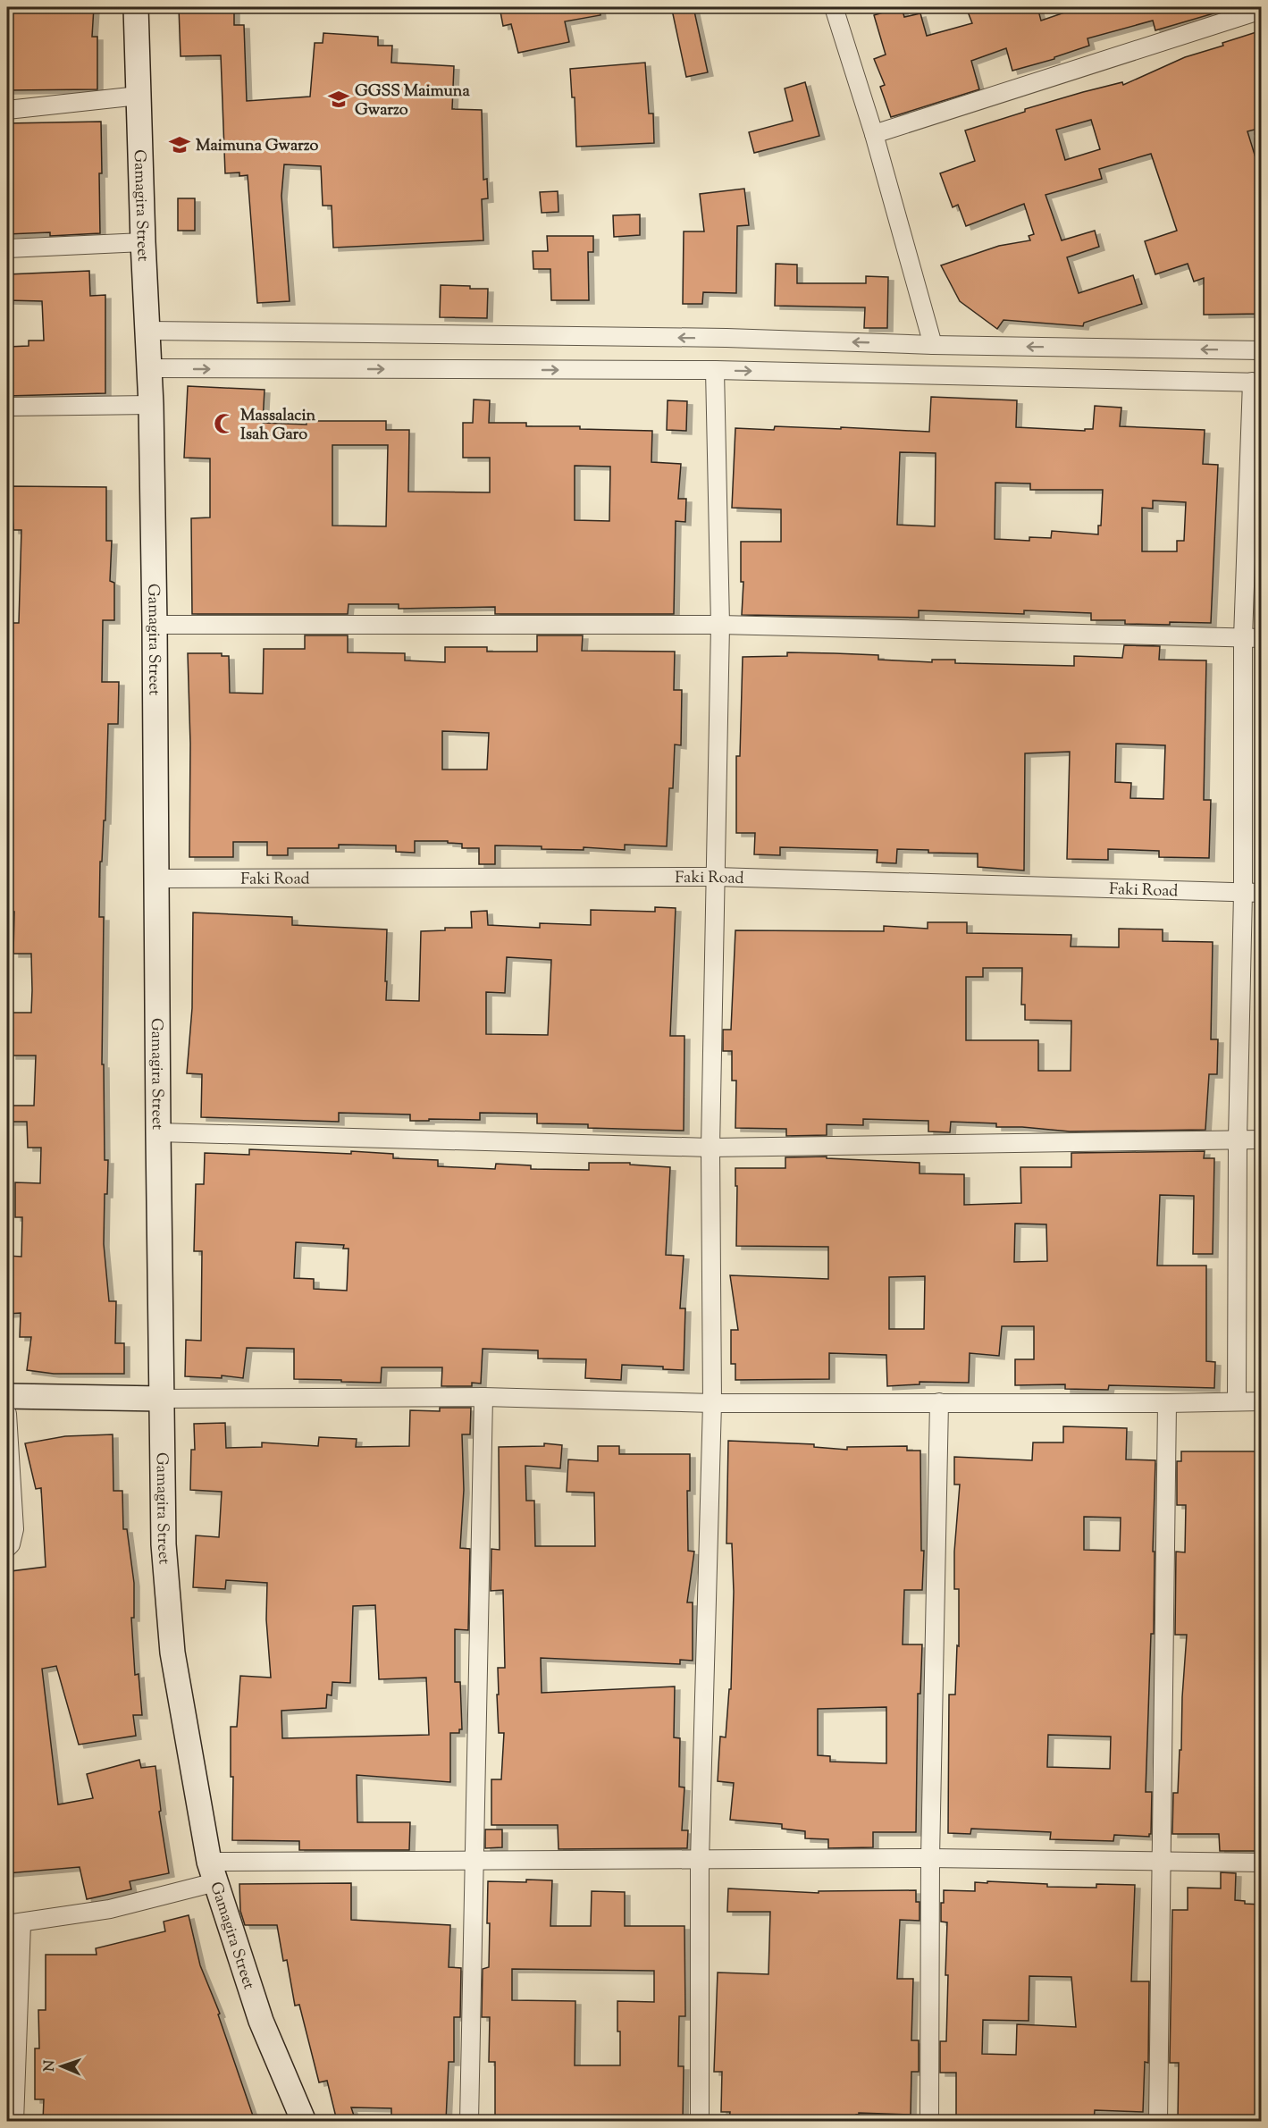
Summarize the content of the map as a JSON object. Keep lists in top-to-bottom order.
{
  "streets": {
    "street": ["Gamagira Street", "Faki Road"]
  },
  "crossings": [
    ["Gamagira Street", "Faki Road"]
  ],
  "places": {
    "school or university": ["GGSS Maimuna Gwarzo", "Maimuna Gwarzo"],
    "mosque": ["Massalacin Isah Garo"]
  },
  "north": "left"
}
